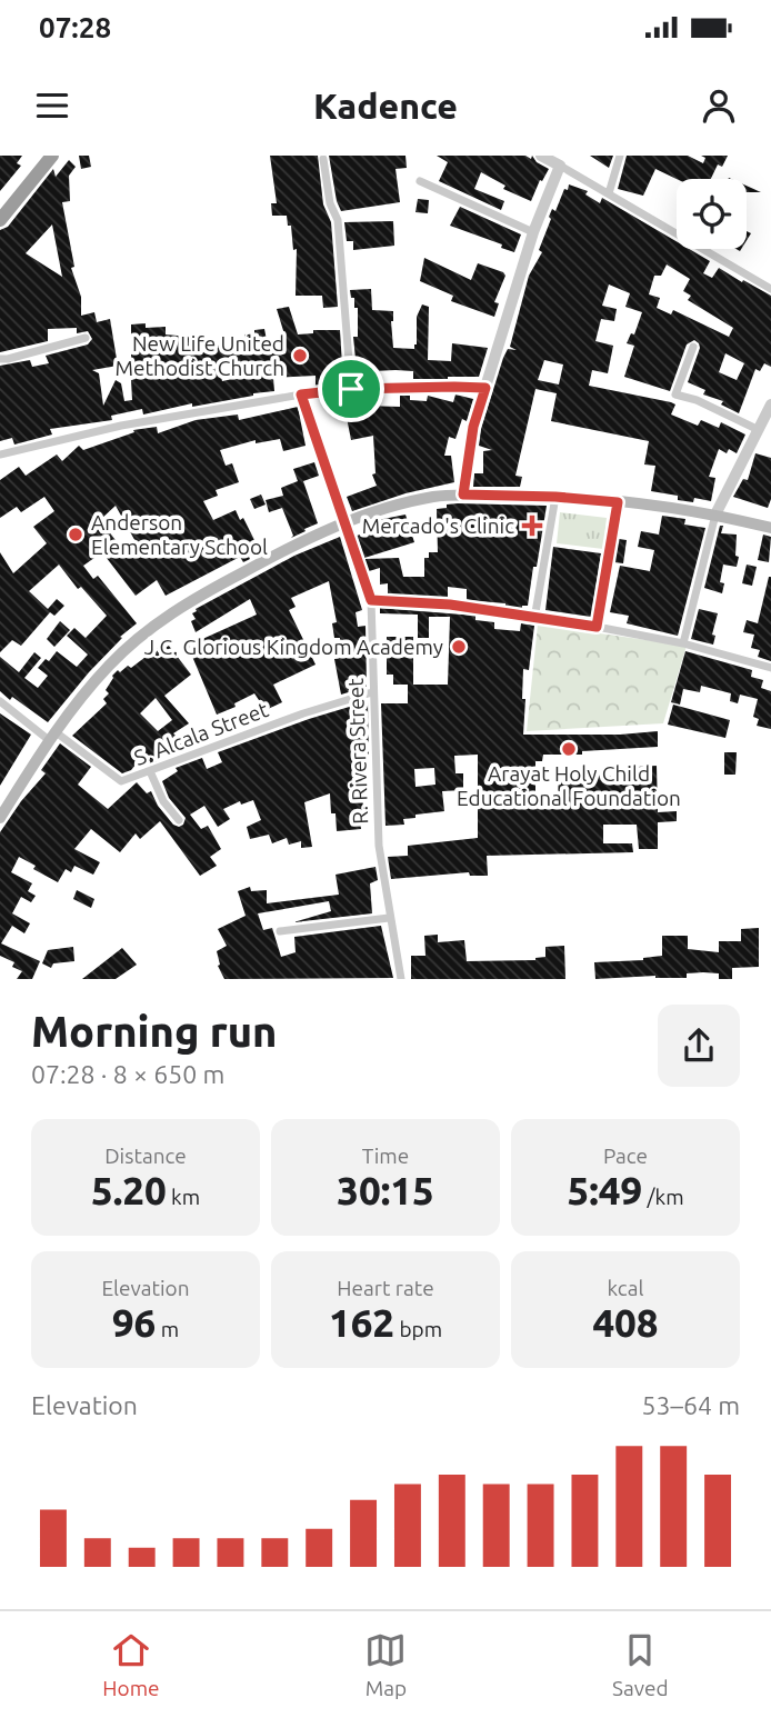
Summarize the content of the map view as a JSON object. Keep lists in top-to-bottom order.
{
  "streets": {
    "street": ["S. Alcala Street", "R. Rivera Street"]
  },
  "crossings": [
    ["S. Alcala Street", "R. Rivera Street"]
  ],
  "places": {
    "other": [
      "New Life United Methodist Church",
      "Anderson Elementary School",
      "J.C. Glorious Kingdom Academy",
      "Arayat Holy Child Educational Foundation"
    ],
    "health": ["Mercado's Clinic"]
  },
  "page": {
    "status": "07:28",
    "header": "Kadence",
    "heading": ["Morning run", "07:28 · 8 × 650 m"],
    "stats": [
      ["Distance", "5.20 km"],
      ["Time", "30:15"],
      ["Pace", "5:49 /km"],
      ["Elevation", "96 m"],
      ["Heart rate", "162 bpm"],
      ["kcal", "408"]
    ],
    "chart": ["Elevation", "53–64 m"],
    "tabs": ["Home", "Map", "Saved"]
  }
}
